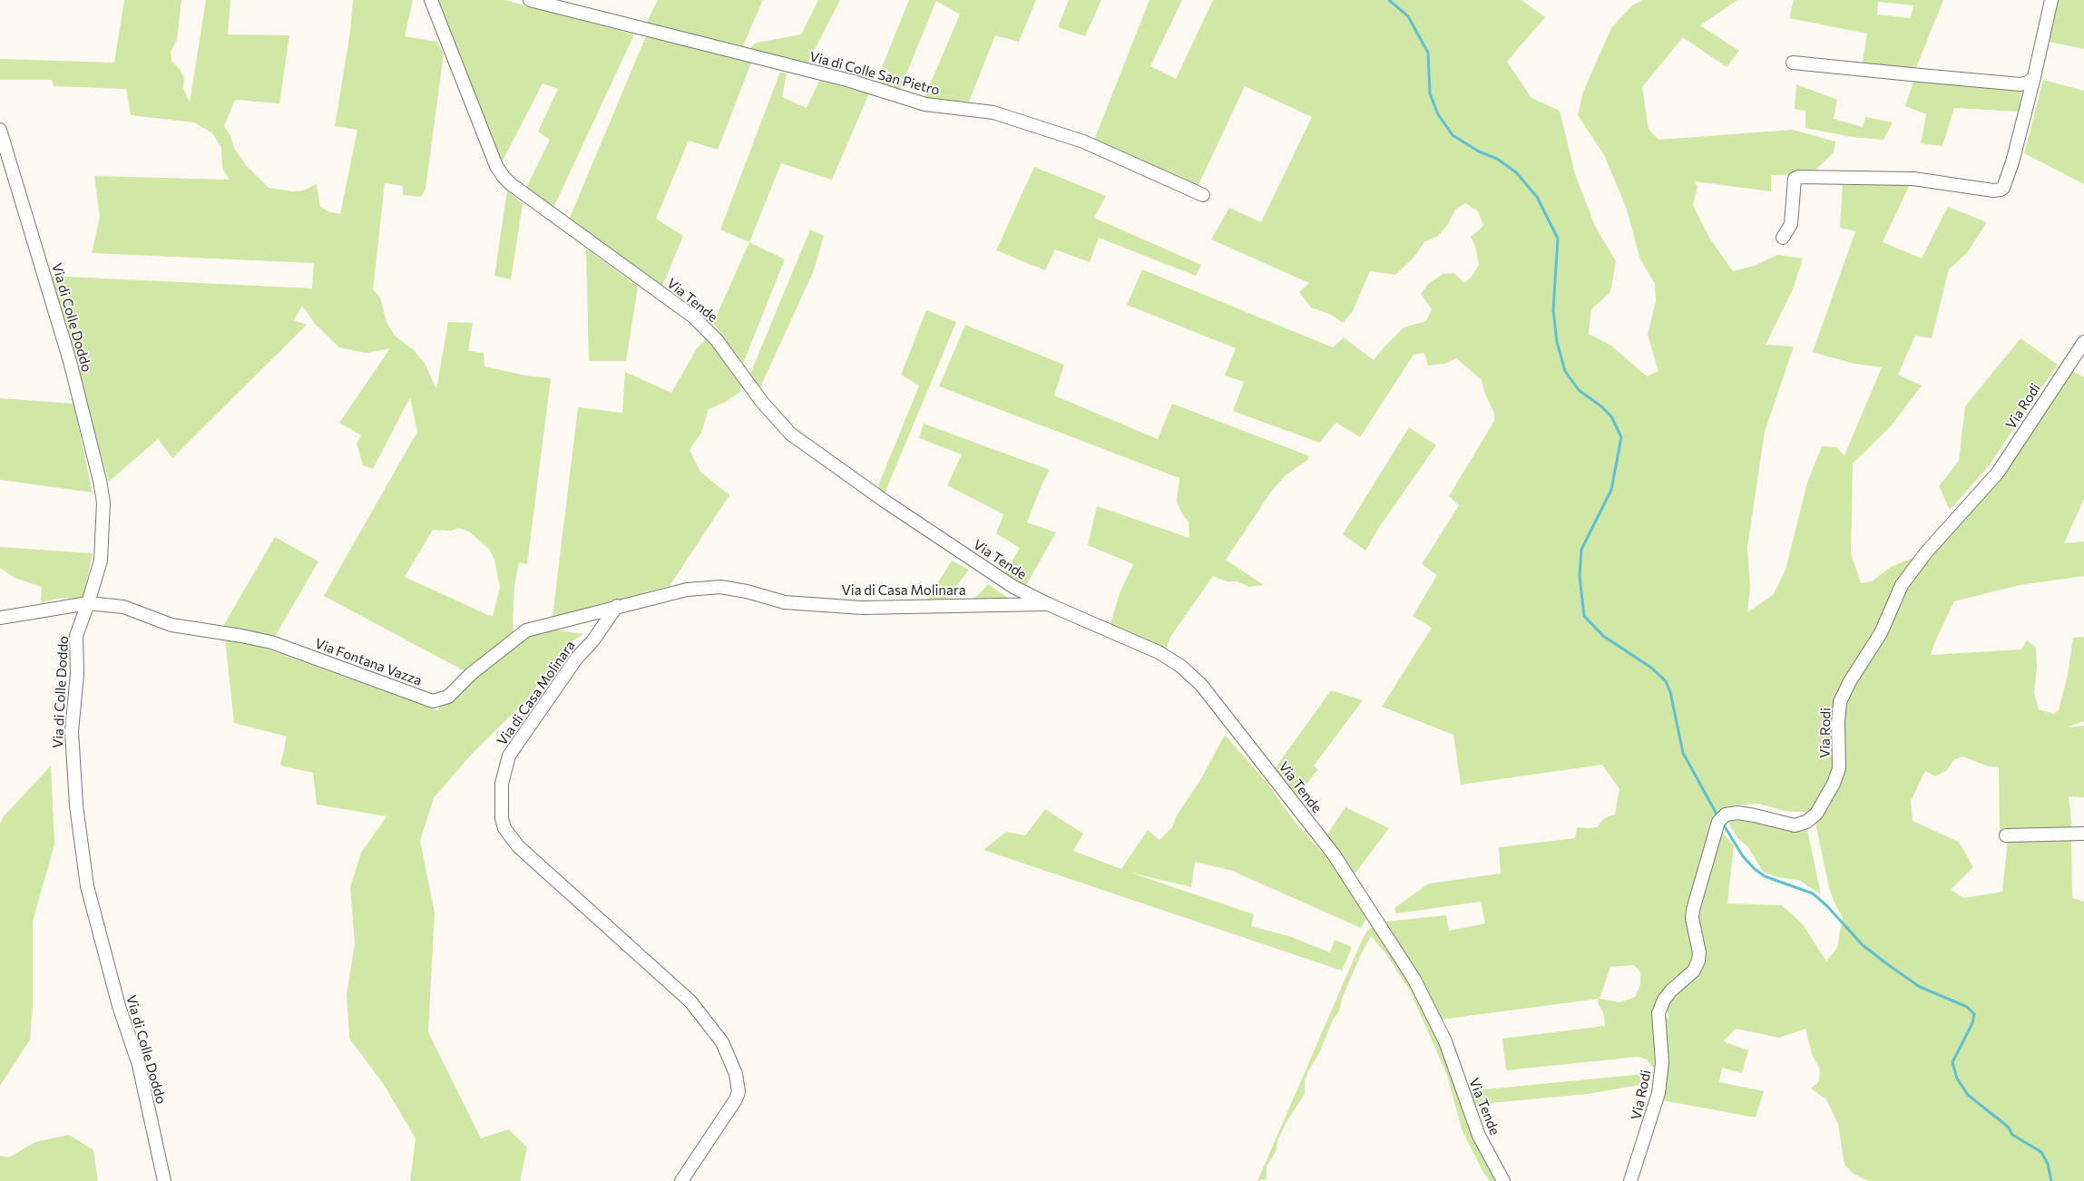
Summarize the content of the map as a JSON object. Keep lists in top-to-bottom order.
{
  "streets": {
    "street": [
      "Via di Colle San Pietro",
      "Via Tende",
      "Via di Colle Doddo",
      "Via Rodi",
      "Via di Casa Molinara",
      "Via Fontana Vazza"
    ]
  },
  "crossings": [
    ["Via Tende", "Via di Casa Molinara"],
    ["Via di Colle Doddo", "Via Fontana Vazza"],
    ["Via di Casa Molinara", "Via Fontana Vazza"]
  ]
}
